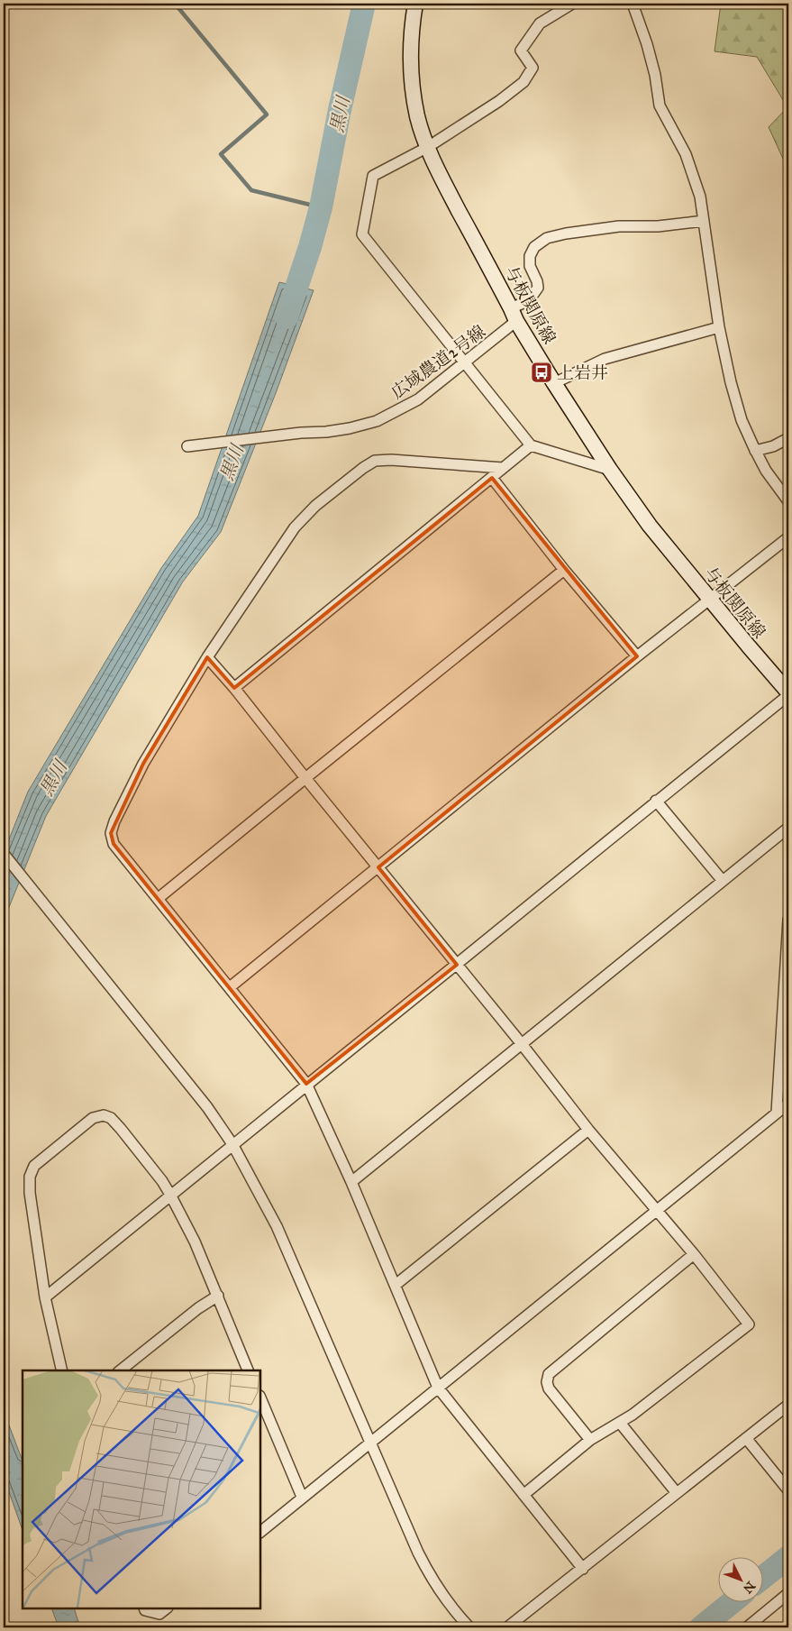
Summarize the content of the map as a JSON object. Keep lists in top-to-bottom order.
{
  "streets": {
    "main road": ["与板関原線"],
    "street": ["広域農道2号線"]
  },
  "crossings": [
    ["与板関原線", "広域農道2号線"]
  ],
  "water": ["黒川"],
  "places": {
    "bus stop": ["上岩井"]
  },
  "north": "bottom right"
}
